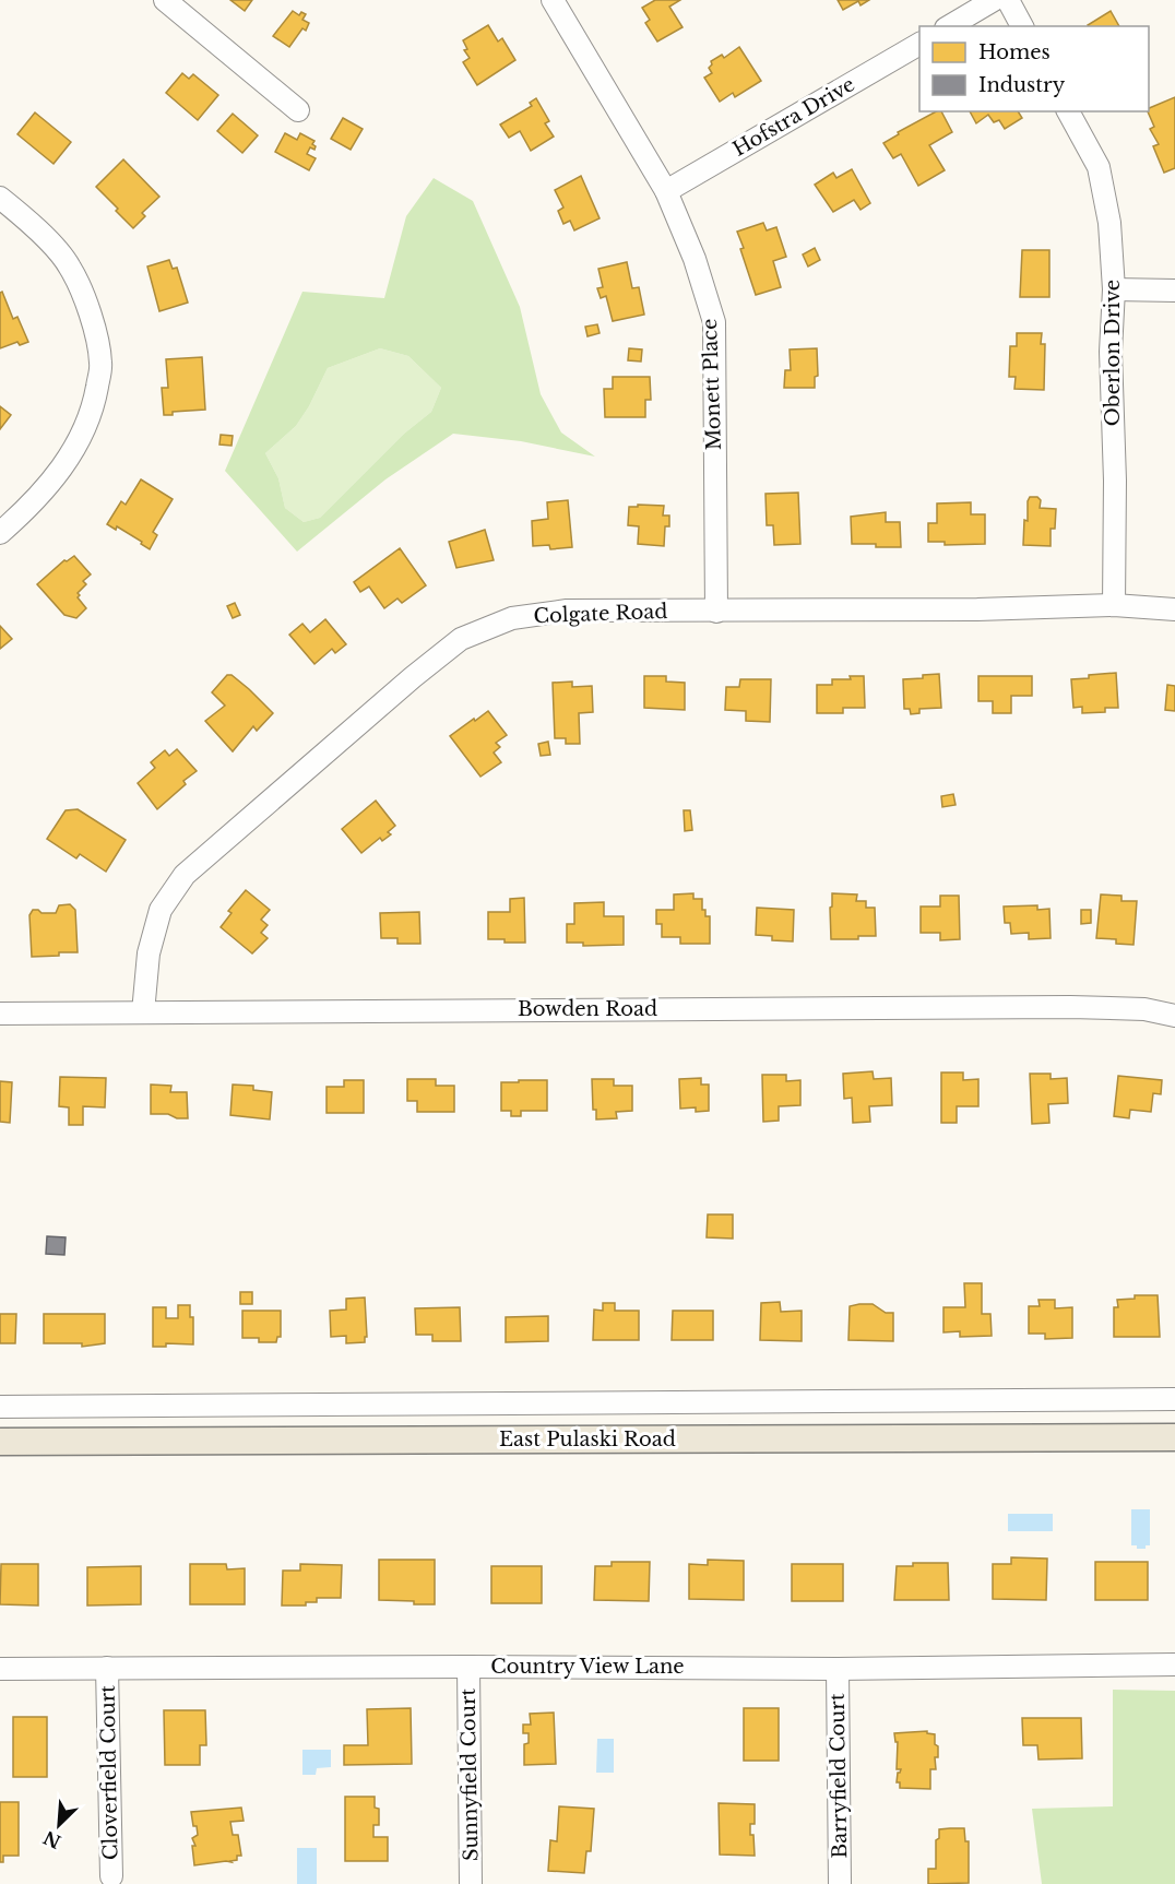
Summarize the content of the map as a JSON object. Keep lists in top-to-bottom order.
{
  "streets": {
    "main road": ["East Pulaski Road"],
    "street": [
      "Hofstra Drive",
      "Oberlon Drive",
      "Monett Place",
      "Colgate Road",
      "Bowden Road",
      "Country View Lane",
      "Cloverfield Court",
      "Sunnyfield Court",
      "Barryfield Court"
    ]
  },
  "crossings": [
    ["Hofstra Drive", "Monett Place"],
    ["Oberlon Drive", "Colgate Road"],
    ["Monett Place", "Colgate Road"],
    ["Colgate Road", "Bowden Road"],
    ["Country View Lane", "Cloverfield Court"],
    ["Country View Lane", "Sunnyfield Court"],
    ["Country View Lane", "Barryfield Court"]
  ],
  "legend": ["Homes", "Industry"],
  "north": "bottom left"
}
